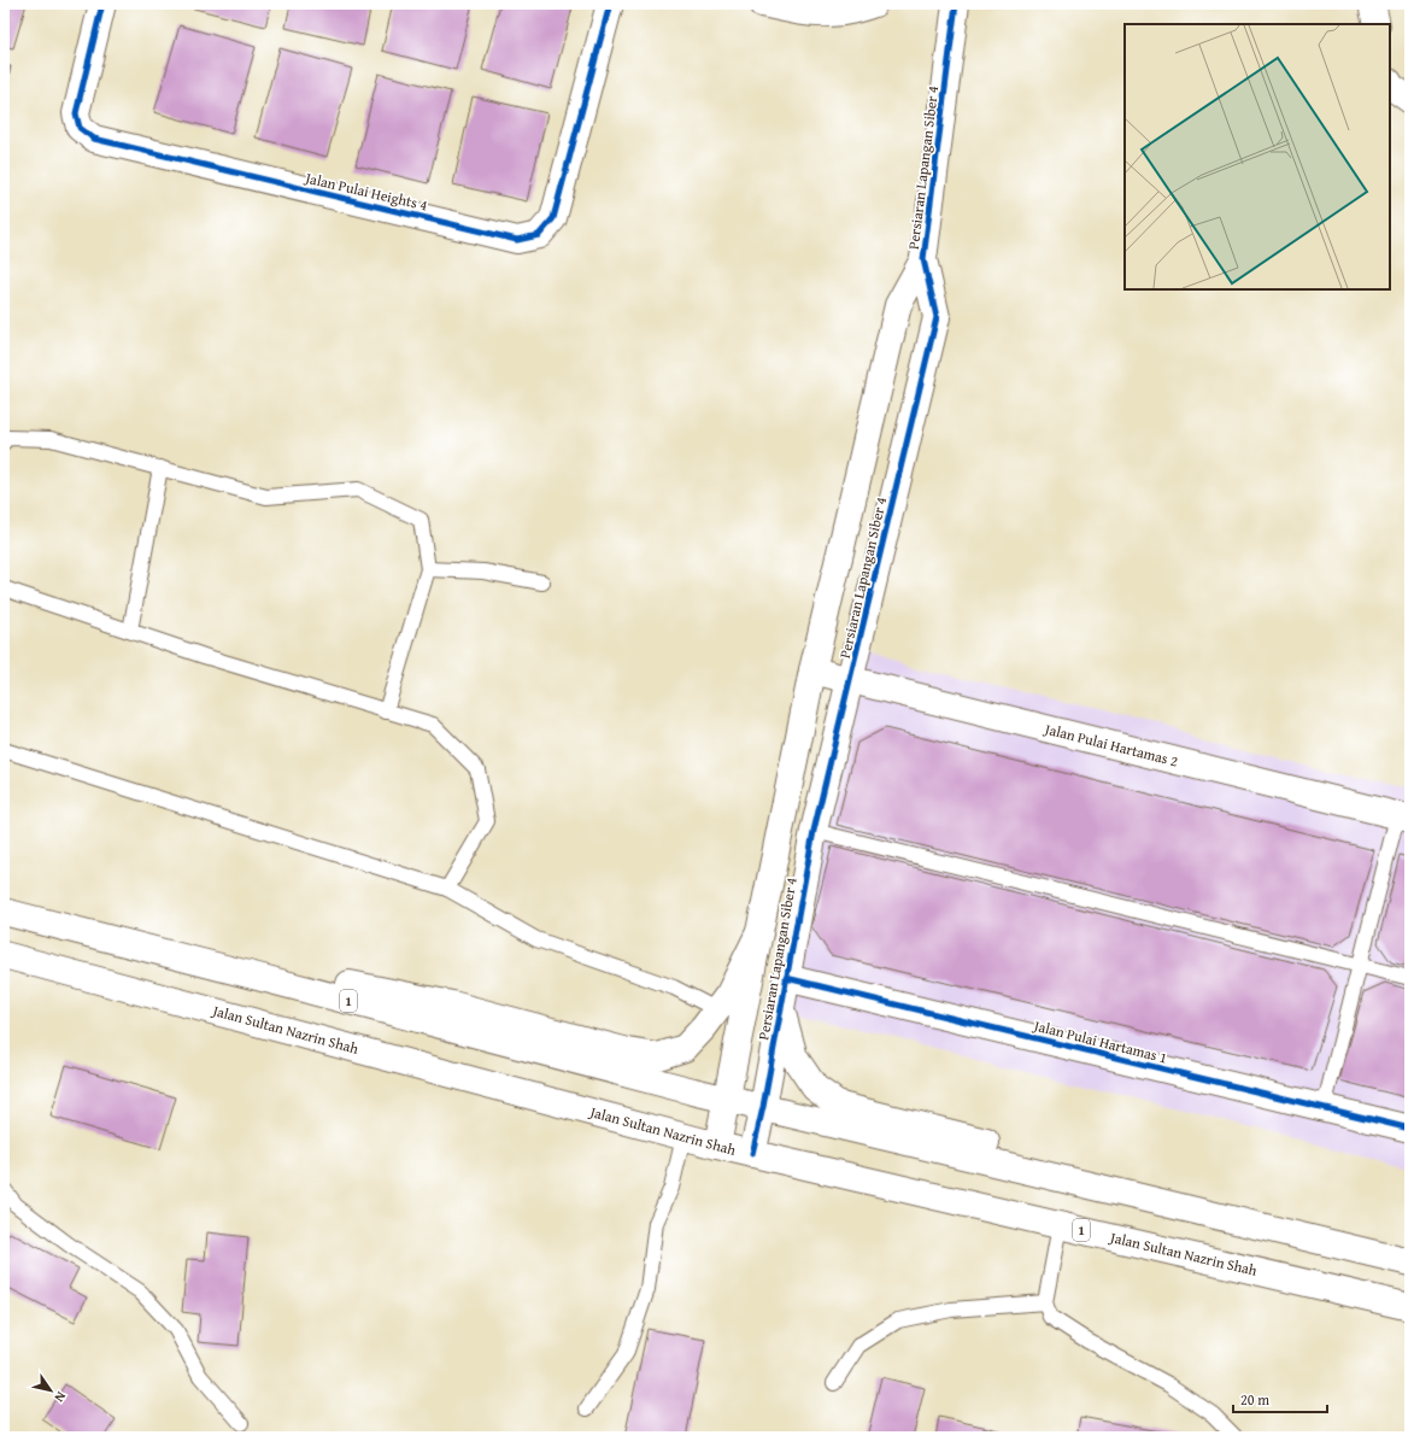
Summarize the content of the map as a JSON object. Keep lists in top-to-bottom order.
{
  "streets": {
    "main road": [
      "Persiaran Lapangan Siber 4",
      "Jalan Pulai Heights 4",
      "Jalan Pulai Hartamas 2",
      "1",
      "Jalan Sultan Nazrin Shah",
      "Jalan Pulai Hartamas 1"
    ]
  },
  "crossings": [
    ["Persiaran Lapangan Siber 4", "Jalan Pulai Hartamas 2"],
    ["Persiaran Lapangan Siber 4", "1"],
    ["Persiaran Lapangan Siber 4", "Jalan Sultan Nazrin Shah"],
    ["Persiaran Lapangan Siber 4", "Jalan Pulai Hartamas 1"]
  ],
  "scale_bar": "20 m",
  "north": "bottom right"
}
